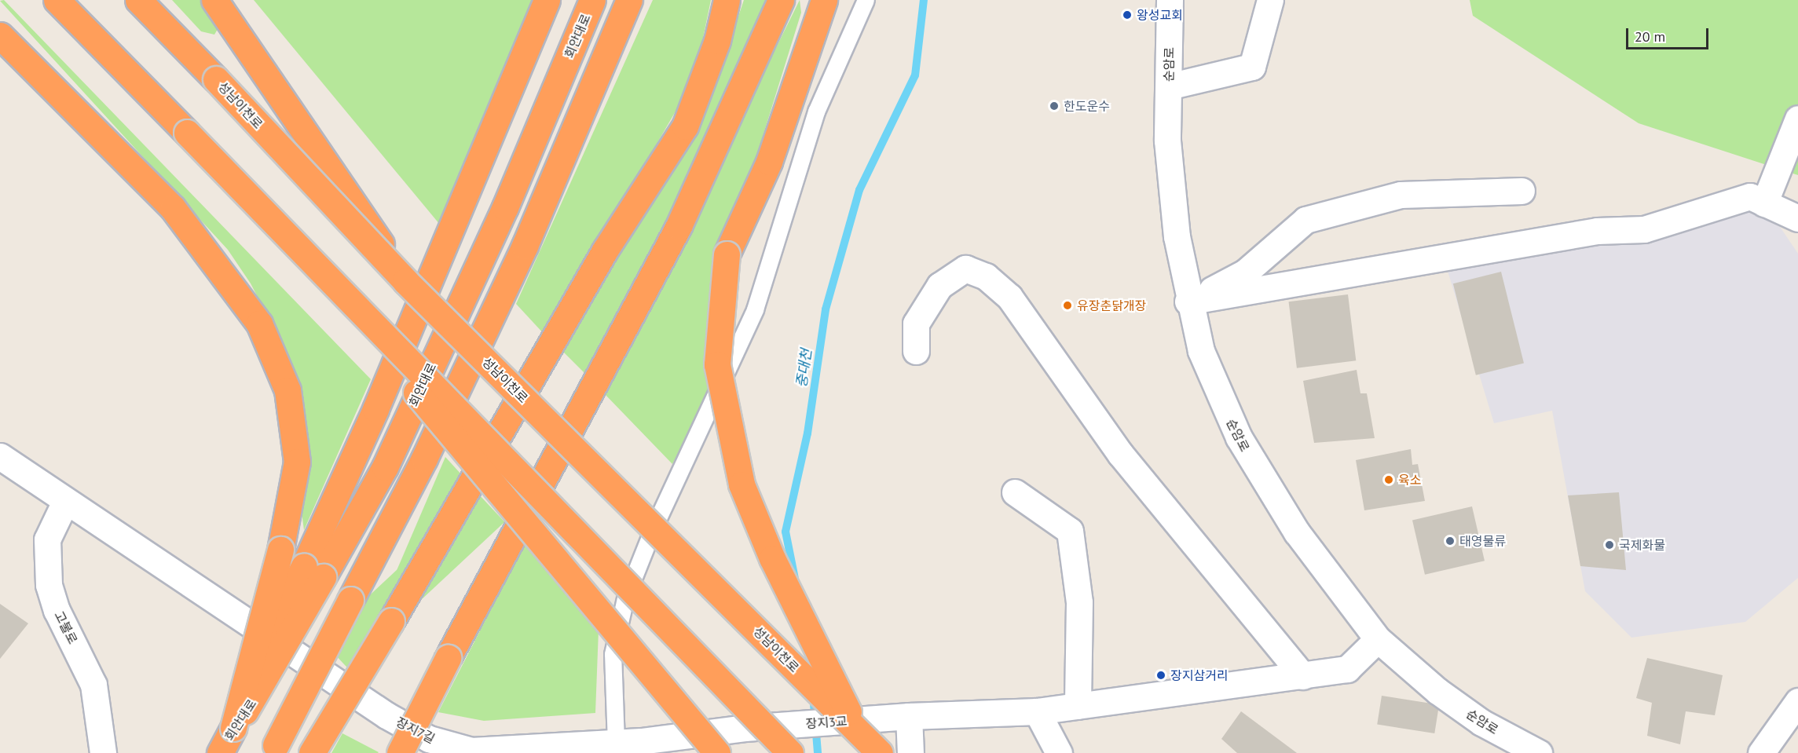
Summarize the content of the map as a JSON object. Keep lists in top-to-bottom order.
{
  "streets": {
    "highway": ["회안대로", "성남이천로"],
    "street": [
      "순암로",
      "고불로",
      "장지3교",
      "장지7길"
    ]
  },
  "crossings": [
    ["순암로", "장지3교"],
    ["고불로", "장지7길"],
    ["장지3교", "장지7길"]
  ],
  "water": ["중대천"],
  "places": [
    "왕성교회",
    "한도운수",
    "유장춘닭개장",
    "육소",
    "태영물류",
    "국제화물",
    "장지삼거리"
  ],
  "scale_bar": "20 m"
}
